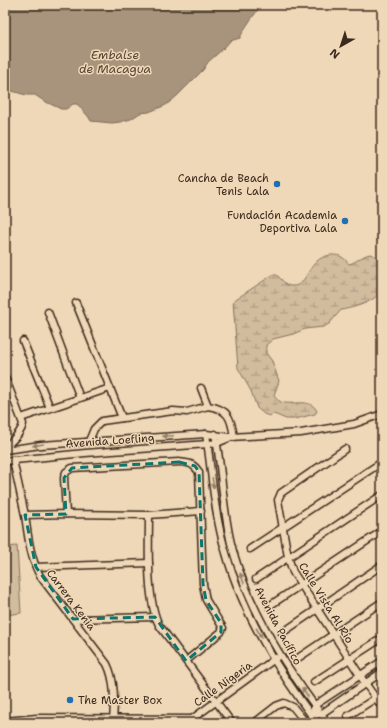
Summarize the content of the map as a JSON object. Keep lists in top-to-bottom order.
{
  "streets": {
    "street": [
      "Avenida Loefling",
      "Carrera Kenia",
      "Calle Vista Al Río",
      "Avenida Pacífico",
      "Calle Nigeria"
    ]
  },
  "crossings": [
    ["Avenida Loefling", "Carrera Kenia"],
    ["Avenida Loefling", "Avenida Pacífico"],
    ["Carrera Kenia", "Calle Nigeria"],
    ["Avenida Pacífico", "Calle Nigeria"]
  ],
  "water": ["Embalse de Macagua"],
  "places": ["Cancha de Beach Tenis Lala", "Fundación Academia Deportiva Lala", "The Master Box"],
  "north": "bottom left"
}
